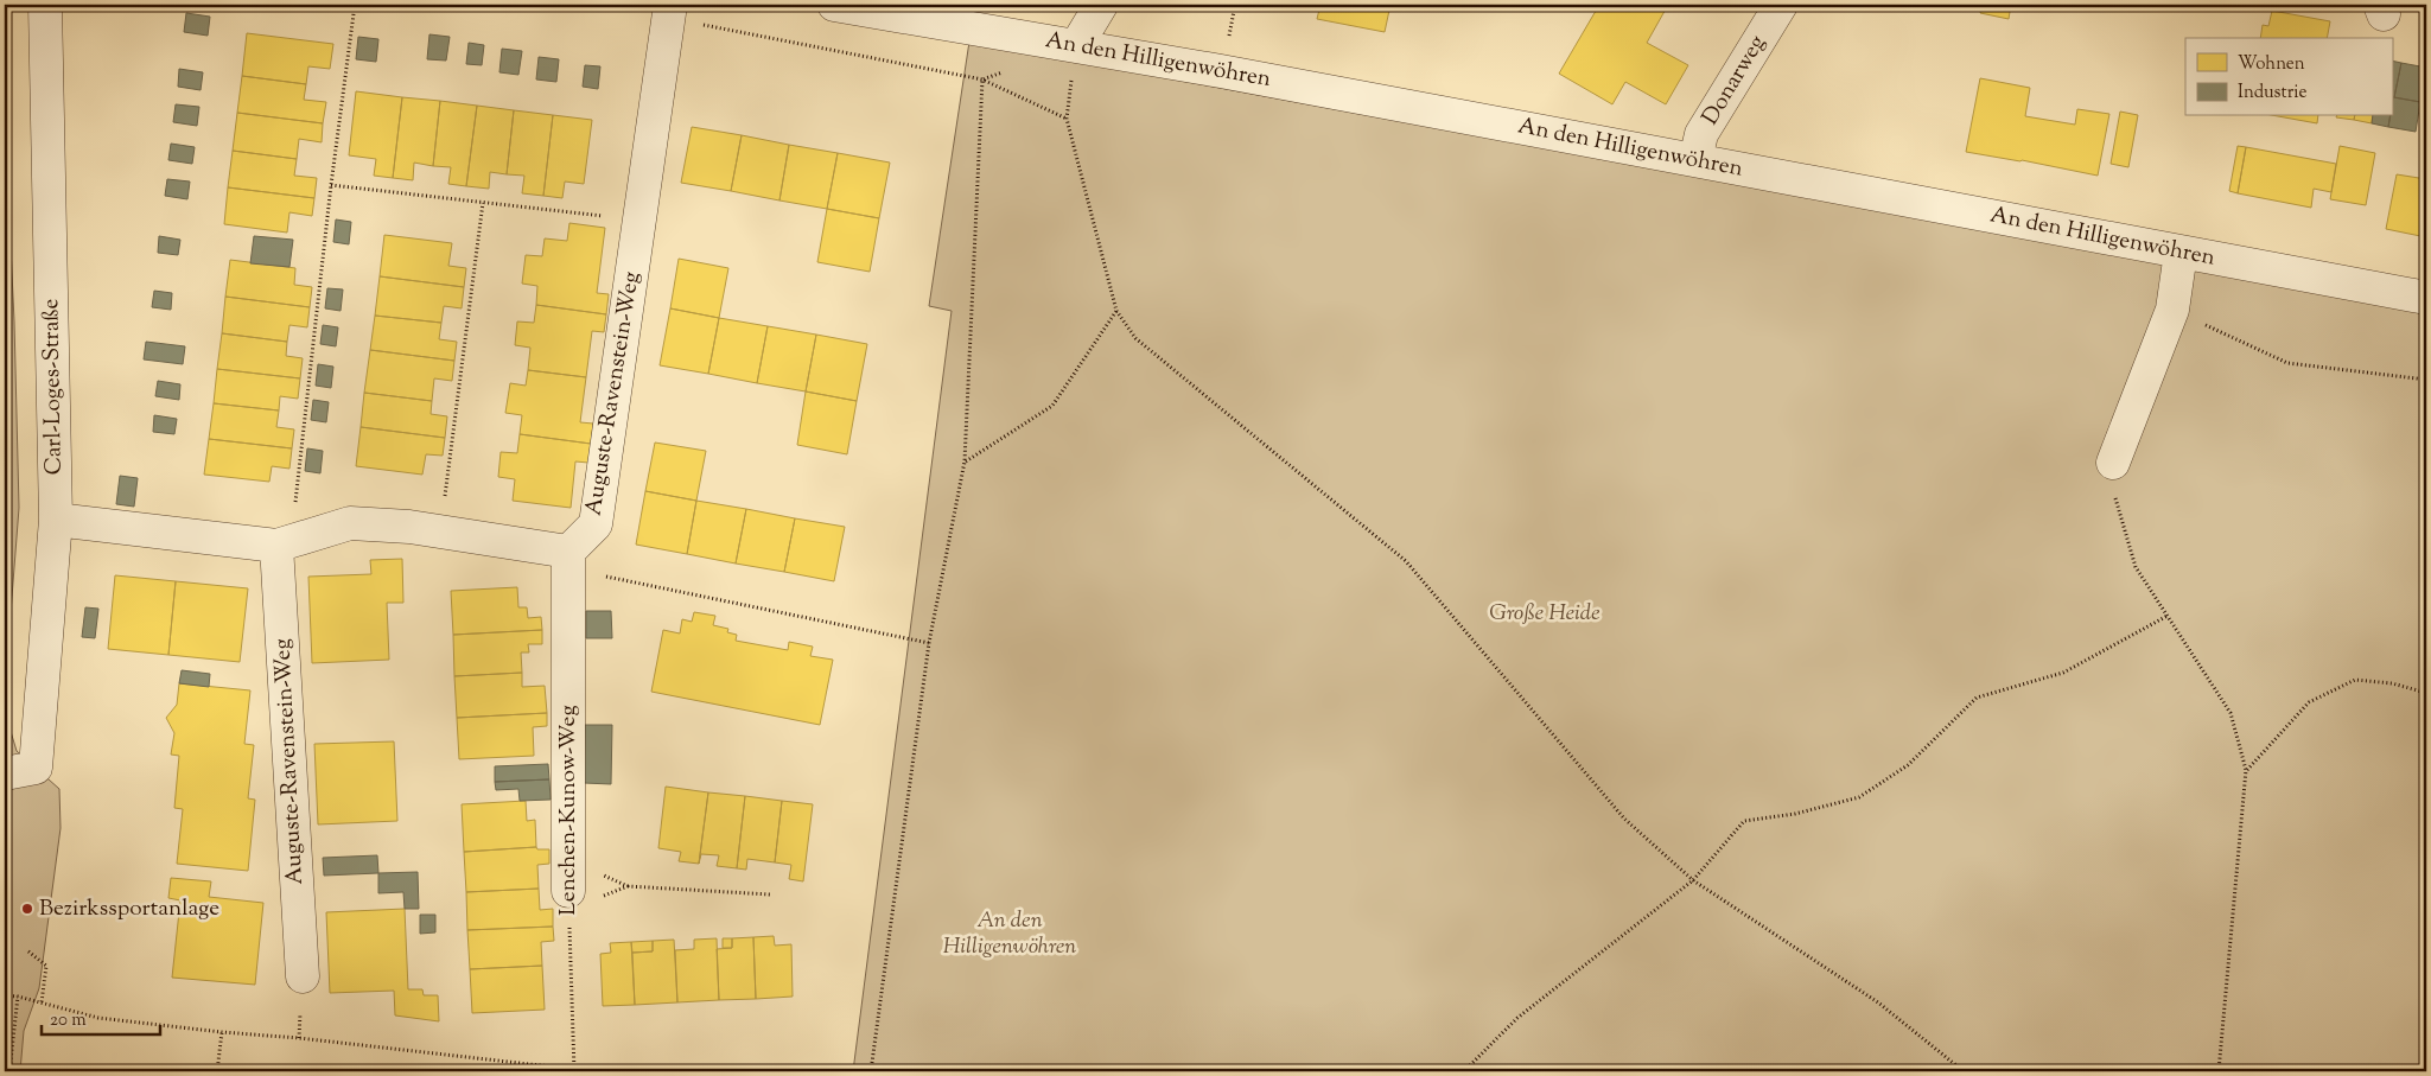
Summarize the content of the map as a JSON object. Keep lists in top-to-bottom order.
{
  "streets": {
    "street": [
      "An den Hilligenwöhren",
      "Donarweg",
      "Carl-Loges-Straße",
      "Auguste-Ravenstein-Weg",
      "Lenchen-Kunow-Weg"
    ]
  },
  "crossings": [
    ["An den Hilligenwöhren", "Donarweg"],
    ["Auguste-Ravenstein-Weg", "Lenchen-Kunow-Weg"]
  ],
  "parks": ["Große Heide", "An den Hilligenwöhren"],
  "places": ["Bezirkssportanlage"],
  "legend": ["Wohnen", "Industrie"],
  "scale_bar": "20 m"
}
